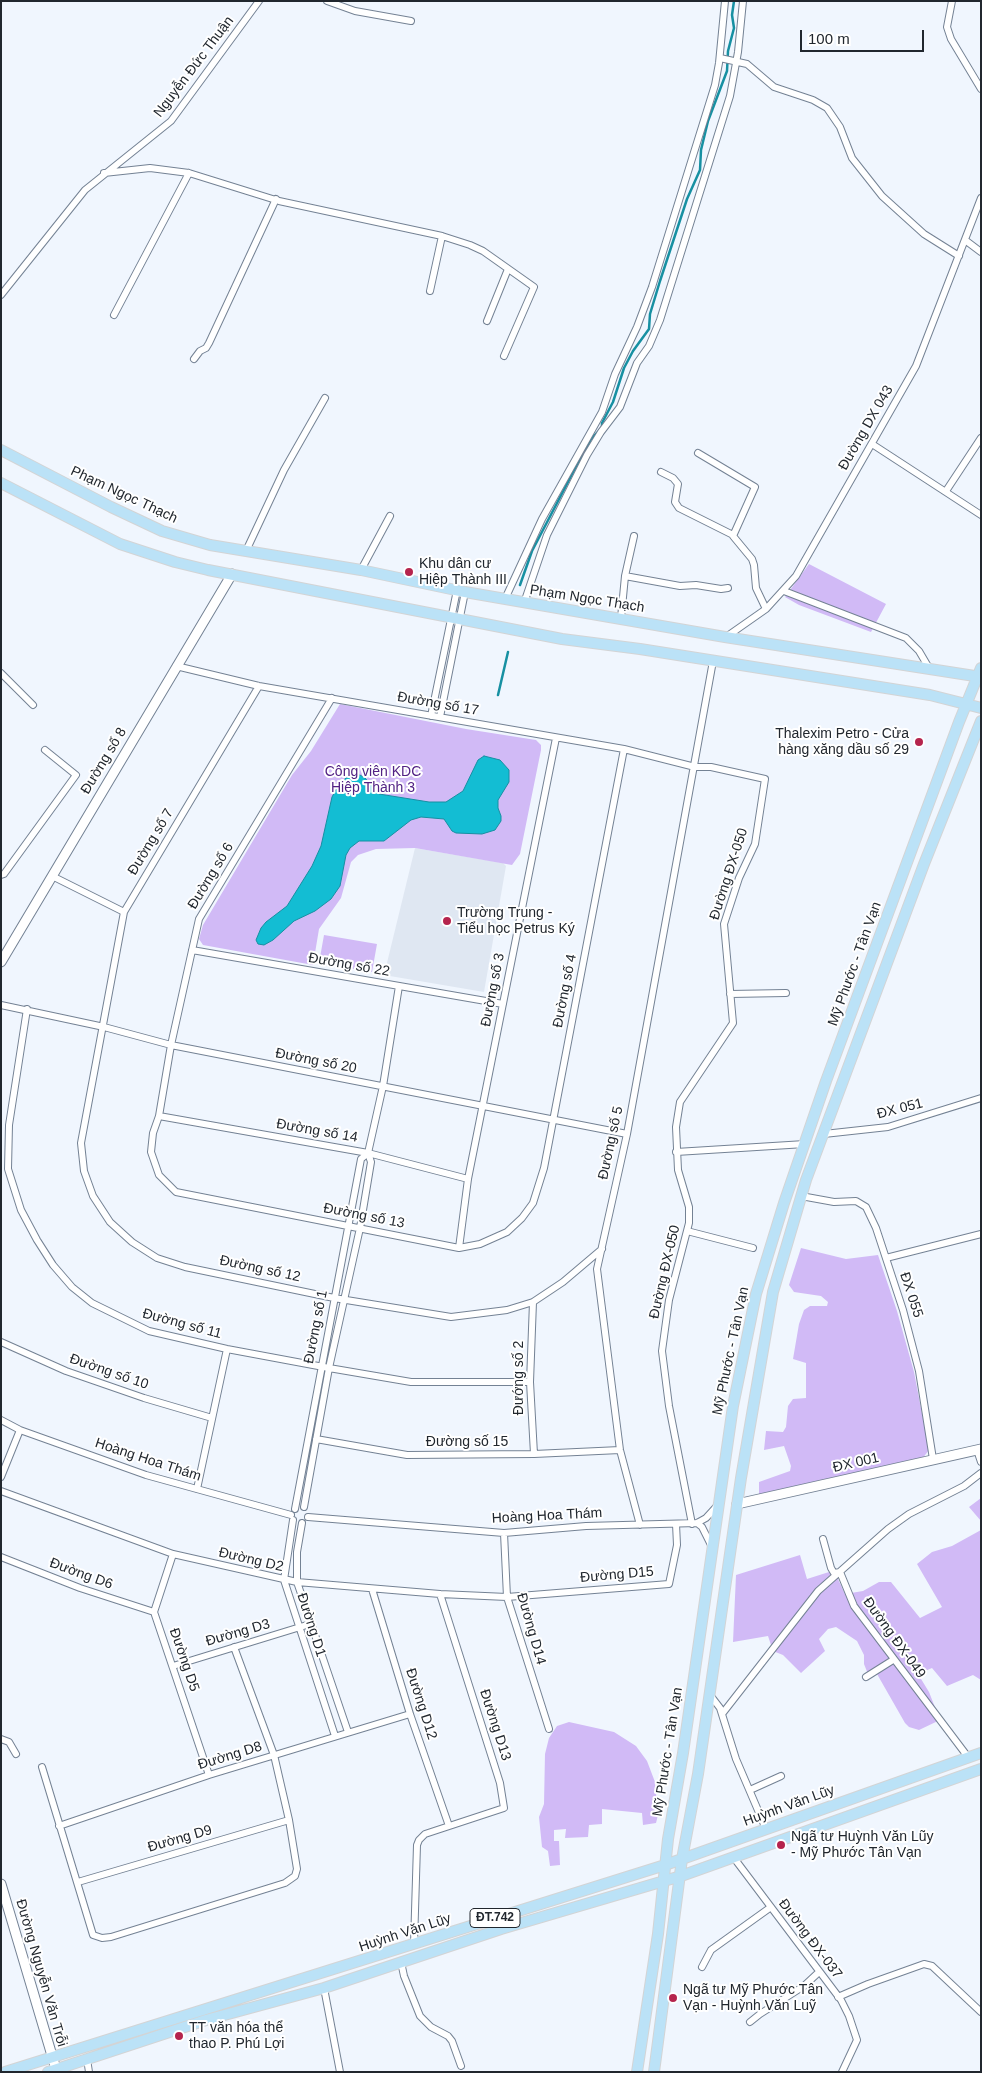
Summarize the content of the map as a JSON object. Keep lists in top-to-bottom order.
{
  "streets": {
    "main road": [
      "Phạm Ngọc Thạch",
      "Mỹ Phước - Tân Vạn",
      "Huỳnh Văn Lũy",
      "ĐT.742"
    ],
    "street": [
      "Nguyễn Đức Thuận",
      "Đường DX 043",
      "Đường số 17",
      "Đường số 8",
      "Đường số 7",
      "Đường ĐX-050",
      "Đường số 6",
      "Đường số 22",
      "Đường số 3",
      "Đường số 4",
      "Đường số 20",
      "ĐX 051",
      "Đường số 14",
      "Đường số 5",
      "Đường số 13",
      "Đường số 12",
      "ĐX 055",
      "Đường số 11",
      "Đường số 1",
      "Đường số 10",
      "Đướng số 2",
      "Đường số 15",
      "Hoàng Hoa Thám",
      "ĐX 001",
      "Đường D2",
      "Đường D6",
      "Đường D15",
      "Đường D1",
      "Đường D14",
      "Đường D3",
      "Đường ĐX-049",
      "Đường D5",
      "Đường D12",
      "Đường D13",
      "Đường D8",
      "Đường D9",
      "Đường ĐX-037",
      "Đường Nguyễn Văn Trỗi"
    ]
  },
  "crossings": [
    ["Đường DX 043", "Phạm Ngọc Thạch"],
    ["Phạm Ngọc Thạch", "Mỹ Phước - Tân Vạn"],
    ["Đường số 17", "Đường số 8"],
    ["Đường số 17", "Đường số 7"],
    ["Đường số 17", "Đường ĐX-050"],
    ["Đường số 17", "Đường số 6"],
    ["Đường số 17", "Đường số 3"],
    ["Đường số 17", "Đường số 4"],
    ["Đường số 17", "Đường số 5"],
    ["Đường số 7", "Đường số 20"],
    ["Đường số 7", "Đường số 12"],
    ["Đường ĐX-050", "Hoàng Hoa Thám"],
    ["Đường số 6", "Đường số 22"],
    ["Đường số 6", "Đường số 20"],
    ["Đường số 6", "Đường số 14"],
    ["Đường số 6", "Đường số 13"],
    ["Mỹ Phước - Tân Vạn", "ĐX 051"],
    ["Mỹ Phước - Tân Vạn", "ĐX 055"],
    ["Mỹ Phước - Tân Vạn", "ĐX 001"],
    ["Mỹ Phước - Tân Vạn", "Huỳnh Văn Lũy"],
    ["Đường số 22", "Đường số 3"],
    ["Đường số 22", "Đường số 1"],
    ["Đường số 3", "Đường số 20"],
    ["Đường số 3", "Đường số 14"],
    ["Đường số 3", "Đường số 13"],
    ["Đường số 4", "Đường số 20"],
    ["Đường số 4", "Đường số 13"],
    ["Đường số 20", "Đường số 5"],
    ["Đường số 20", "Đường số 13"],
    ["Đường số 20", "Đường số 12"],
    ["Đường số 20", "Đường số 11"],
    ["Đường số 20", "Đường số 1"],
    ["Đường số 14", "Đường số 13"],
    ["Đường số 14", "Đường số 1"],
    ["Đường số 5", "Đường số 12"],
    ["Đường số 5", "Đường số 15"],
    ["Đường số 5", "Hoàng Hoa Thám"],
    ["Đường số 13", "Đường số 1"],
    ["Đường số 12", "Đường số 1"],
    ["Đường số 12", "Đướng số 2"],
    ["ĐX 055", "ĐX 001"],
    ["Đường số 11", "Đường số 1"],
    ["Đường số 11", "Đướng số 2"],
    ["Đường số 1", "Đường số 15"],
    ["Đường số 1", "Hoàng Hoa Thám"],
    ["Đường số 1", "Đường D1"],
    ["Đướng số 2", "Đường số 15"],
    ["Hoàng Hoa Thám", "Đường D15"],
    ["Hoàng Hoa Thám", "Đường D1"],
    ["Hoàng Hoa Thám", "Đường D14"],
    ["Đường D2", "Đường D15"],
    ["Đường D2", "Đường D1"],
    ["Đường D2", "Đường D14"],
    ["Đường D2", "Đường D12"],
    ["Đường D2", "Đường D13"],
    ["Đường D6", "Đường D5"],
    ["Đường D15", "Đường D14"],
    ["Đường D1", "Đường D3"],
    ["Đường D1", "Đường D8"],
    ["Đường D3", "Đường D5"],
    ["Đường ĐX-049", "Huỳnh Văn Lũy"],
    ["Đường D5", "Đường D8"],
    ["Đường D12", "Đường D13"],
    ["Đường D12", "Đường D8"],
    ["Huỳnh Văn Lũy", "Đường ĐX-037"],
    ["Huỳnh Văn Lũy", "Đường Nguyễn Văn Trỗi"]
  ],
  "parks": ["Công viên KDC Hiệp Thành 3"],
  "places": [
    "Khu dân cư Hiệp Thành III",
    "Thalexim Petro - Cửa hàng xăng dầu số 29",
    "Trường Trung - Tiểu học Petrus Ký",
    "Ngã tư Huỳnh Văn Lũy - Mỹ Phước Tân Vạn",
    "Ngã tư Mỹ Phước Tân Vạn - Huỳnh Văn Luỹ",
    "TT văn hóa thể thao P. Phú Lợi"
  ],
  "scale_bar": "100 m"
}
